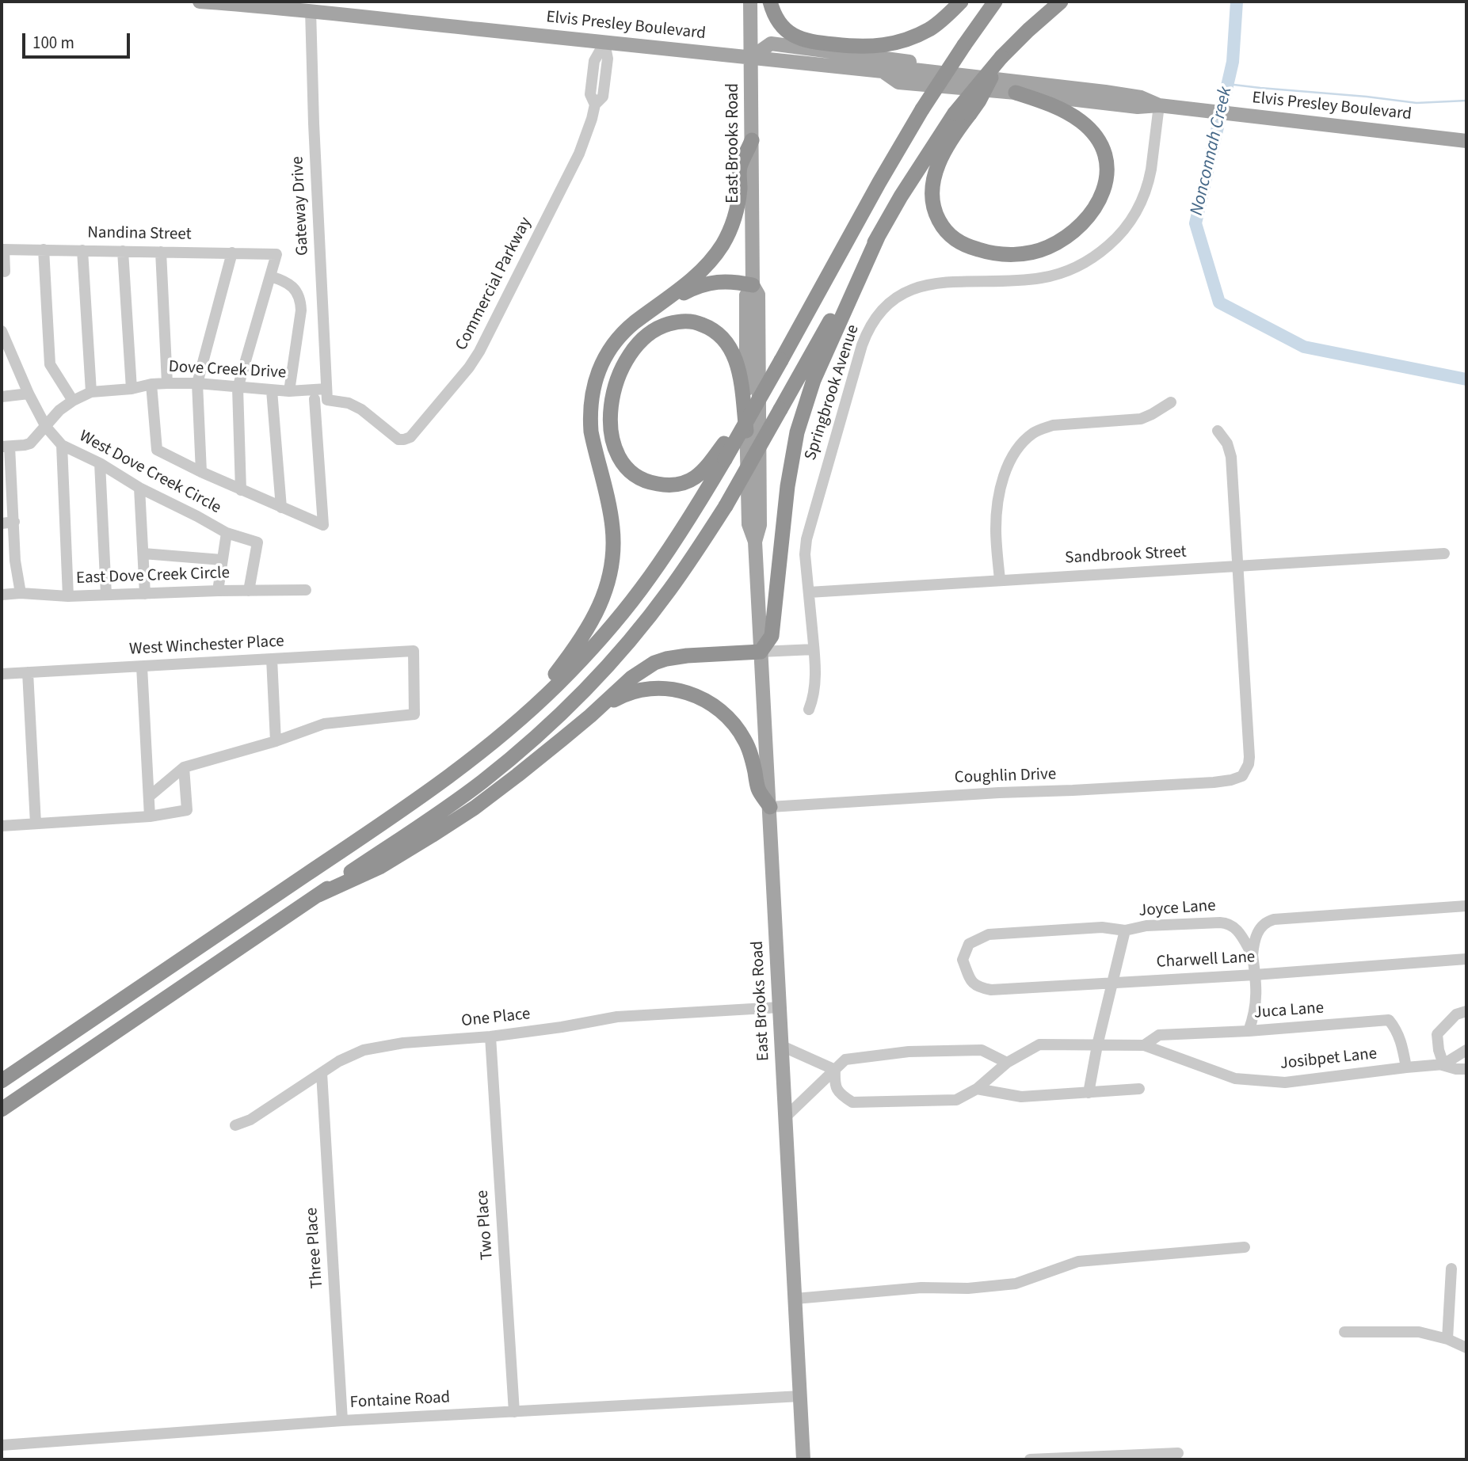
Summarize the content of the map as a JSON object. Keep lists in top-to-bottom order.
{
  "streets": {
    "main road": ["Elvis Presley Boulevard", "East Brooks Road"],
    "street": [
      "Gateway Drive",
      "Nandina Street",
      "Commercial Parkway",
      "Dove Creek Drive",
      "Springbrook Avenue",
      "West Dove Creek Circle",
      "Sandbrook Street",
      "East Dove Creek Circle",
      "West Winchester Place",
      "Coughlin Drive",
      "Joyce Lane",
      "Charwell Lane",
      "Juca Lane",
      "One Place",
      "Josibpet Lane",
      "Two Place",
      "Three Place",
      "Fontaine Road"
    ]
  },
  "crossings": [
    ["Elvis Presley Boulevard", "East Brooks Road"],
    ["Elvis Presley Boulevard", "Gateway Drive"],
    ["Elvis Presley Boulevard", "Commercial Parkway"],
    ["Elvis Presley Boulevard", "Springbrook Avenue"],
    ["East Brooks Road", "Coughlin Drive"],
    ["East Brooks Road", "One Place"],
    ["East Brooks Road", "Fontaine Road"],
    ["Gateway Drive", "Commercial Parkway"],
    ["Gateway Drive", "Dove Creek Drive"],
    ["Commercial Parkway", "Dove Creek Drive"],
    ["Dove Creek Drive", "West Dove Creek Circle"],
    ["Springbrook Avenue", "Sandbrook Street"],
    ["West Dove Creek Circle", "East Dove Creek Circle"],
    ["Sandbrook Street", "Coughlin Drive"],
    ["Joyce Lane", "Charwell Lane"],
    ["Juca Lane", "Josibpet Lane"],
    ["One Place", "Two Place"],
    ["One Place", "Three Place"],
    ["Two Place", "Fontaine Road"],
    ["Three Place", "Fontaine Road"]
  ],
  "water": ["Nonconnah Creek"],
  "scale_bar": "100 m"
}
